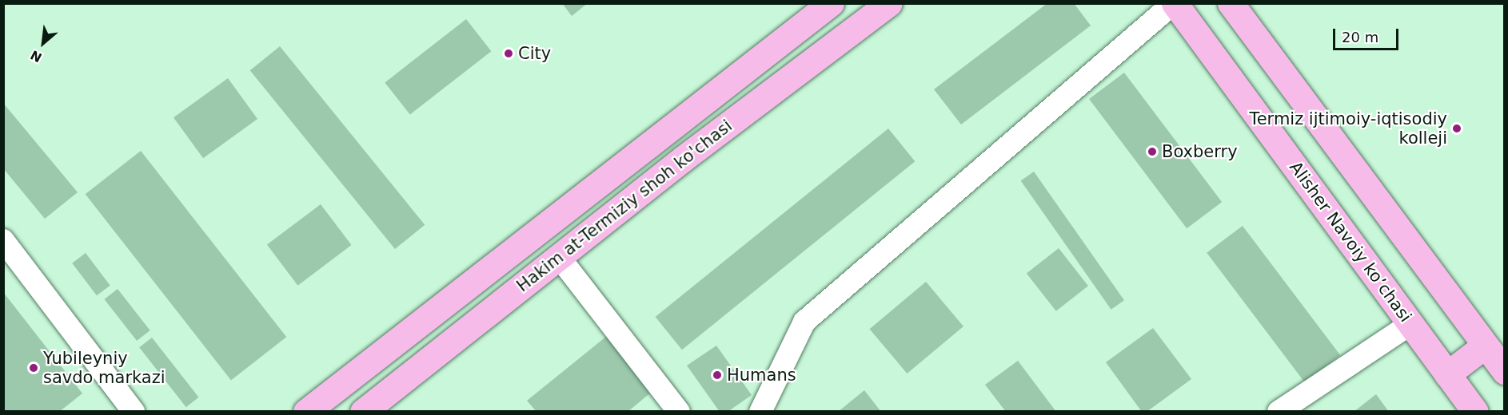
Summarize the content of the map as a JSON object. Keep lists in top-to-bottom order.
{
  "streets": {
    "main road": ["Hakim at-Termiziy shoh ko'chasi", "Alisher Navoiy ko’chasi"]
  },
  "places": [
    "City",
    "Termiz ijtimoiy-iqtisodiy kolleji",
    "Boxberry",
    "Yubileyniy savdo markazi",
    "Humans"
  ],
  "scale_bar": "20 m",
  "north": "bottom left"
}
